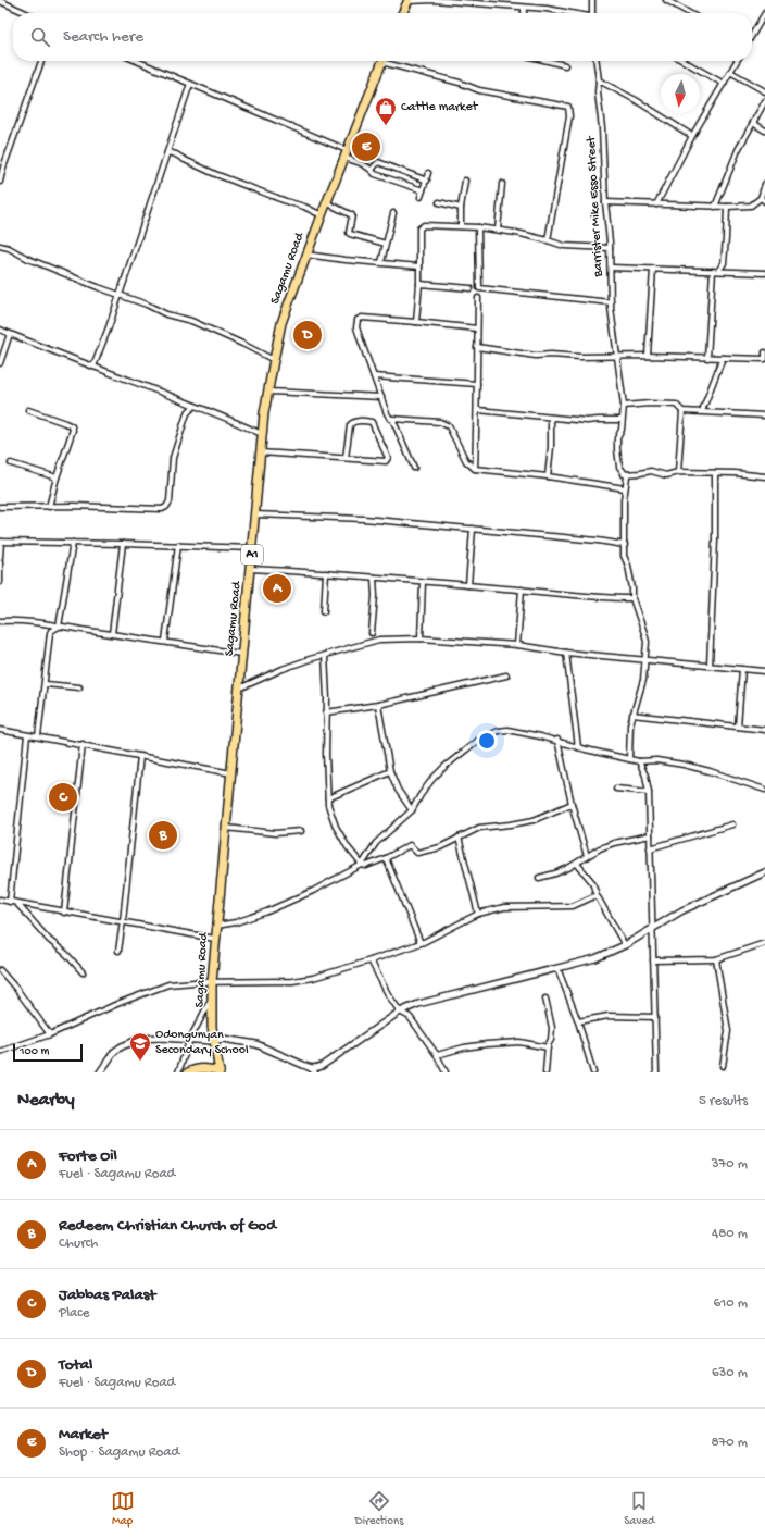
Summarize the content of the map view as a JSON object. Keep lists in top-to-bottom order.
{
  "streets": {
    "highway": ["Sagamu Road", "A1"],
    "street": ["Barrister Mike Esso Street"]
  },
  "places": {
    "shop": ["Cattle market"],
    "school or university": ["Odongunyan Secondary School"]
  },
  "scale_bar": "100 m",
  "north": "bottom",
  "page": {
    "search": "Search here",
    "pins": [
      "E",
      "D",
      "A",
      "C",
      "B"
    ],
    "scale": "100 m",
    "heading": ["Nearby", "5 results"],
    "list": [
      {
        "mark": "A",
        "name": "Forte Oil",
        "note": "Fuel · Sagamu Road",
        "value": "370 m"
      },
      {
        "mark": "B",
        "name": "Redeem Christian Church of God",
        "note": "Church",
        "value": "480 m"
      },
      {
        "mark": "C",
        "name": "Jabbas Palast",
        "note": "Place",
        "value": "610 m"
      },
      {
        "mark": "D",
        "name": "Total",
        "note": "Fuel · Sagamu Road",
        "value": "630 m"
      },
      {
        "mark": "E",
        "name": "Market",
        "note": "Shop · Sagamu Road",
        "value": "870 m"
      }
    ],
    "nav": ["Map", "Directions", "Saved"]
  }
}
